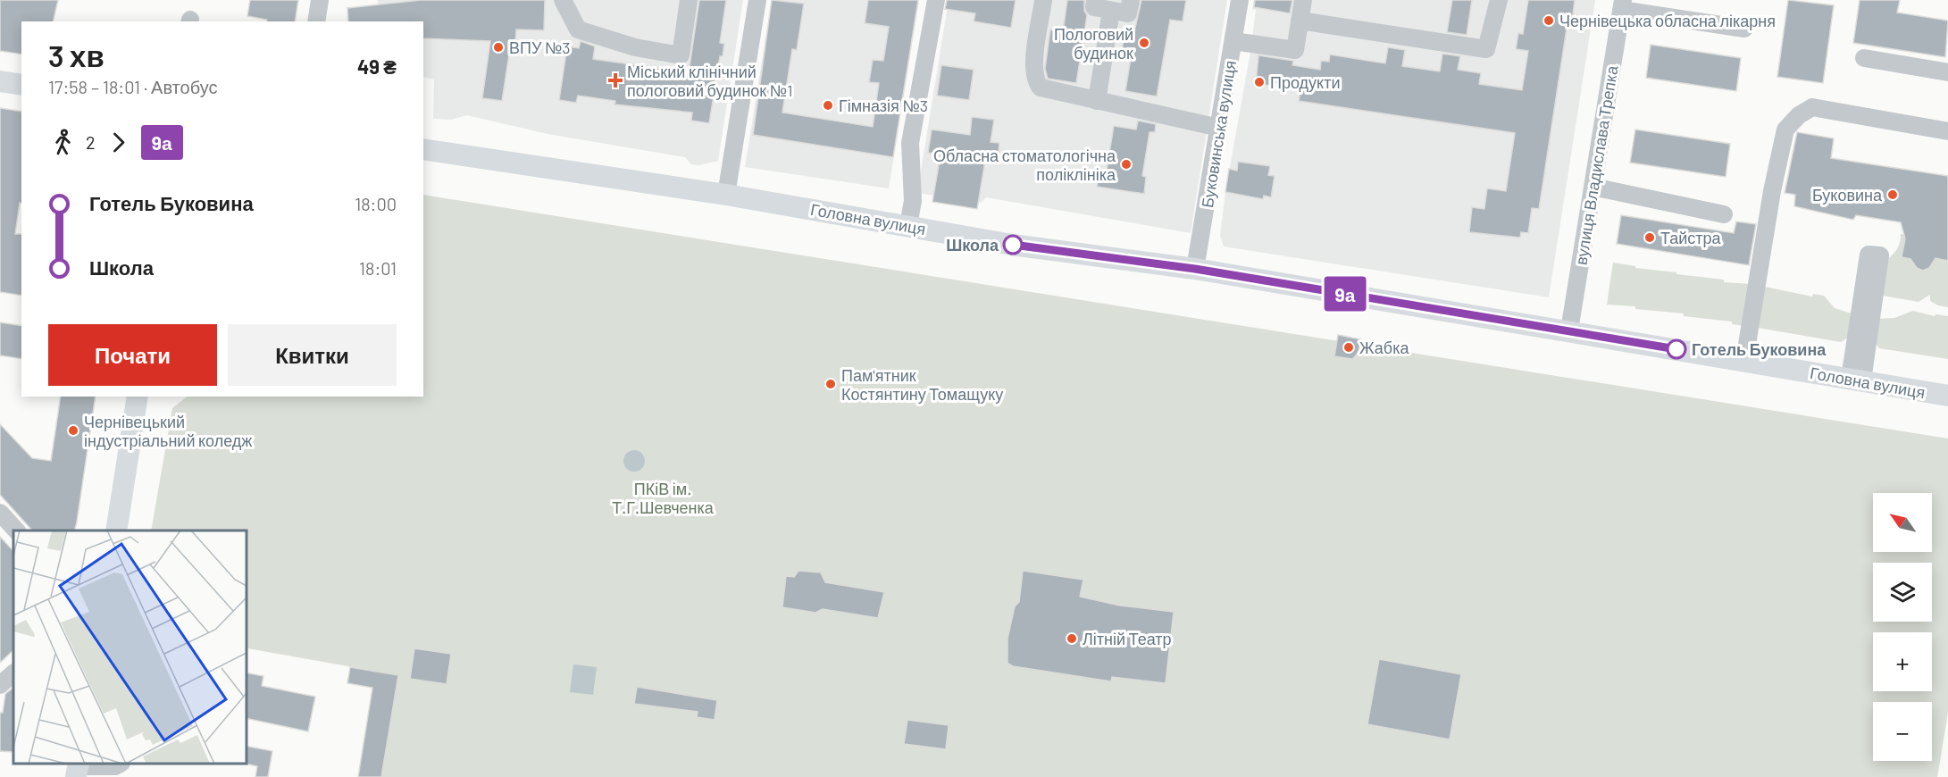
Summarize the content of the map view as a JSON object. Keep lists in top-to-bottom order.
{
  "streets": {
    "main road": ["Головна вулиця"],
    "street": ["Буковинська вулиця", "вулиця Владислава Трепка"]
  },
  "crossings": [
    ["Буковинська вулиця", "Головна вулиця"],
    ["вулиця Владислава Трепка", "Головна вулиця"]
  ],
  "parks": ["ПКіВ ім. Т.Г.Шевченка"],
  "places": {
    "other": [
      "Чернівецька обласна лікарня",
      "Пологовий будинок",
      "ВПУ №3",
      "Продукти",
      "Гімназія №3",
      "Обласна стоматологічна поліклініка",
      "Буковина",
      "Тайстра",
      "Школа",
      "Жабка",
      "Готель Буковина",
      "Пам'ятник Костянтину Томащуку",
      "Чернівецький індустріальний коледж",
      "Літній Театр"
    ],
    "health": ["Міський клінічний пологовий будинок №1"]
  },
  "lines": ["bus line 9а"],
  "north": "top left",
  "page": {
    "on_map": "9а",
    "heading": ["3 хв", "17:58 – 18:01 · Автобус", "49 ₴"],
    "legs": ["2", "9а"],
    "list": [
      {
        "name": "Готель Буковина",
        "value": "18:00"
      },
      {
        "name": "Школа",
        "value": "18:01"
      }
    ],
    "buttons": ["Почати", "Квитки"],
    "map_buttons": ["+", "−"]
  }
}
